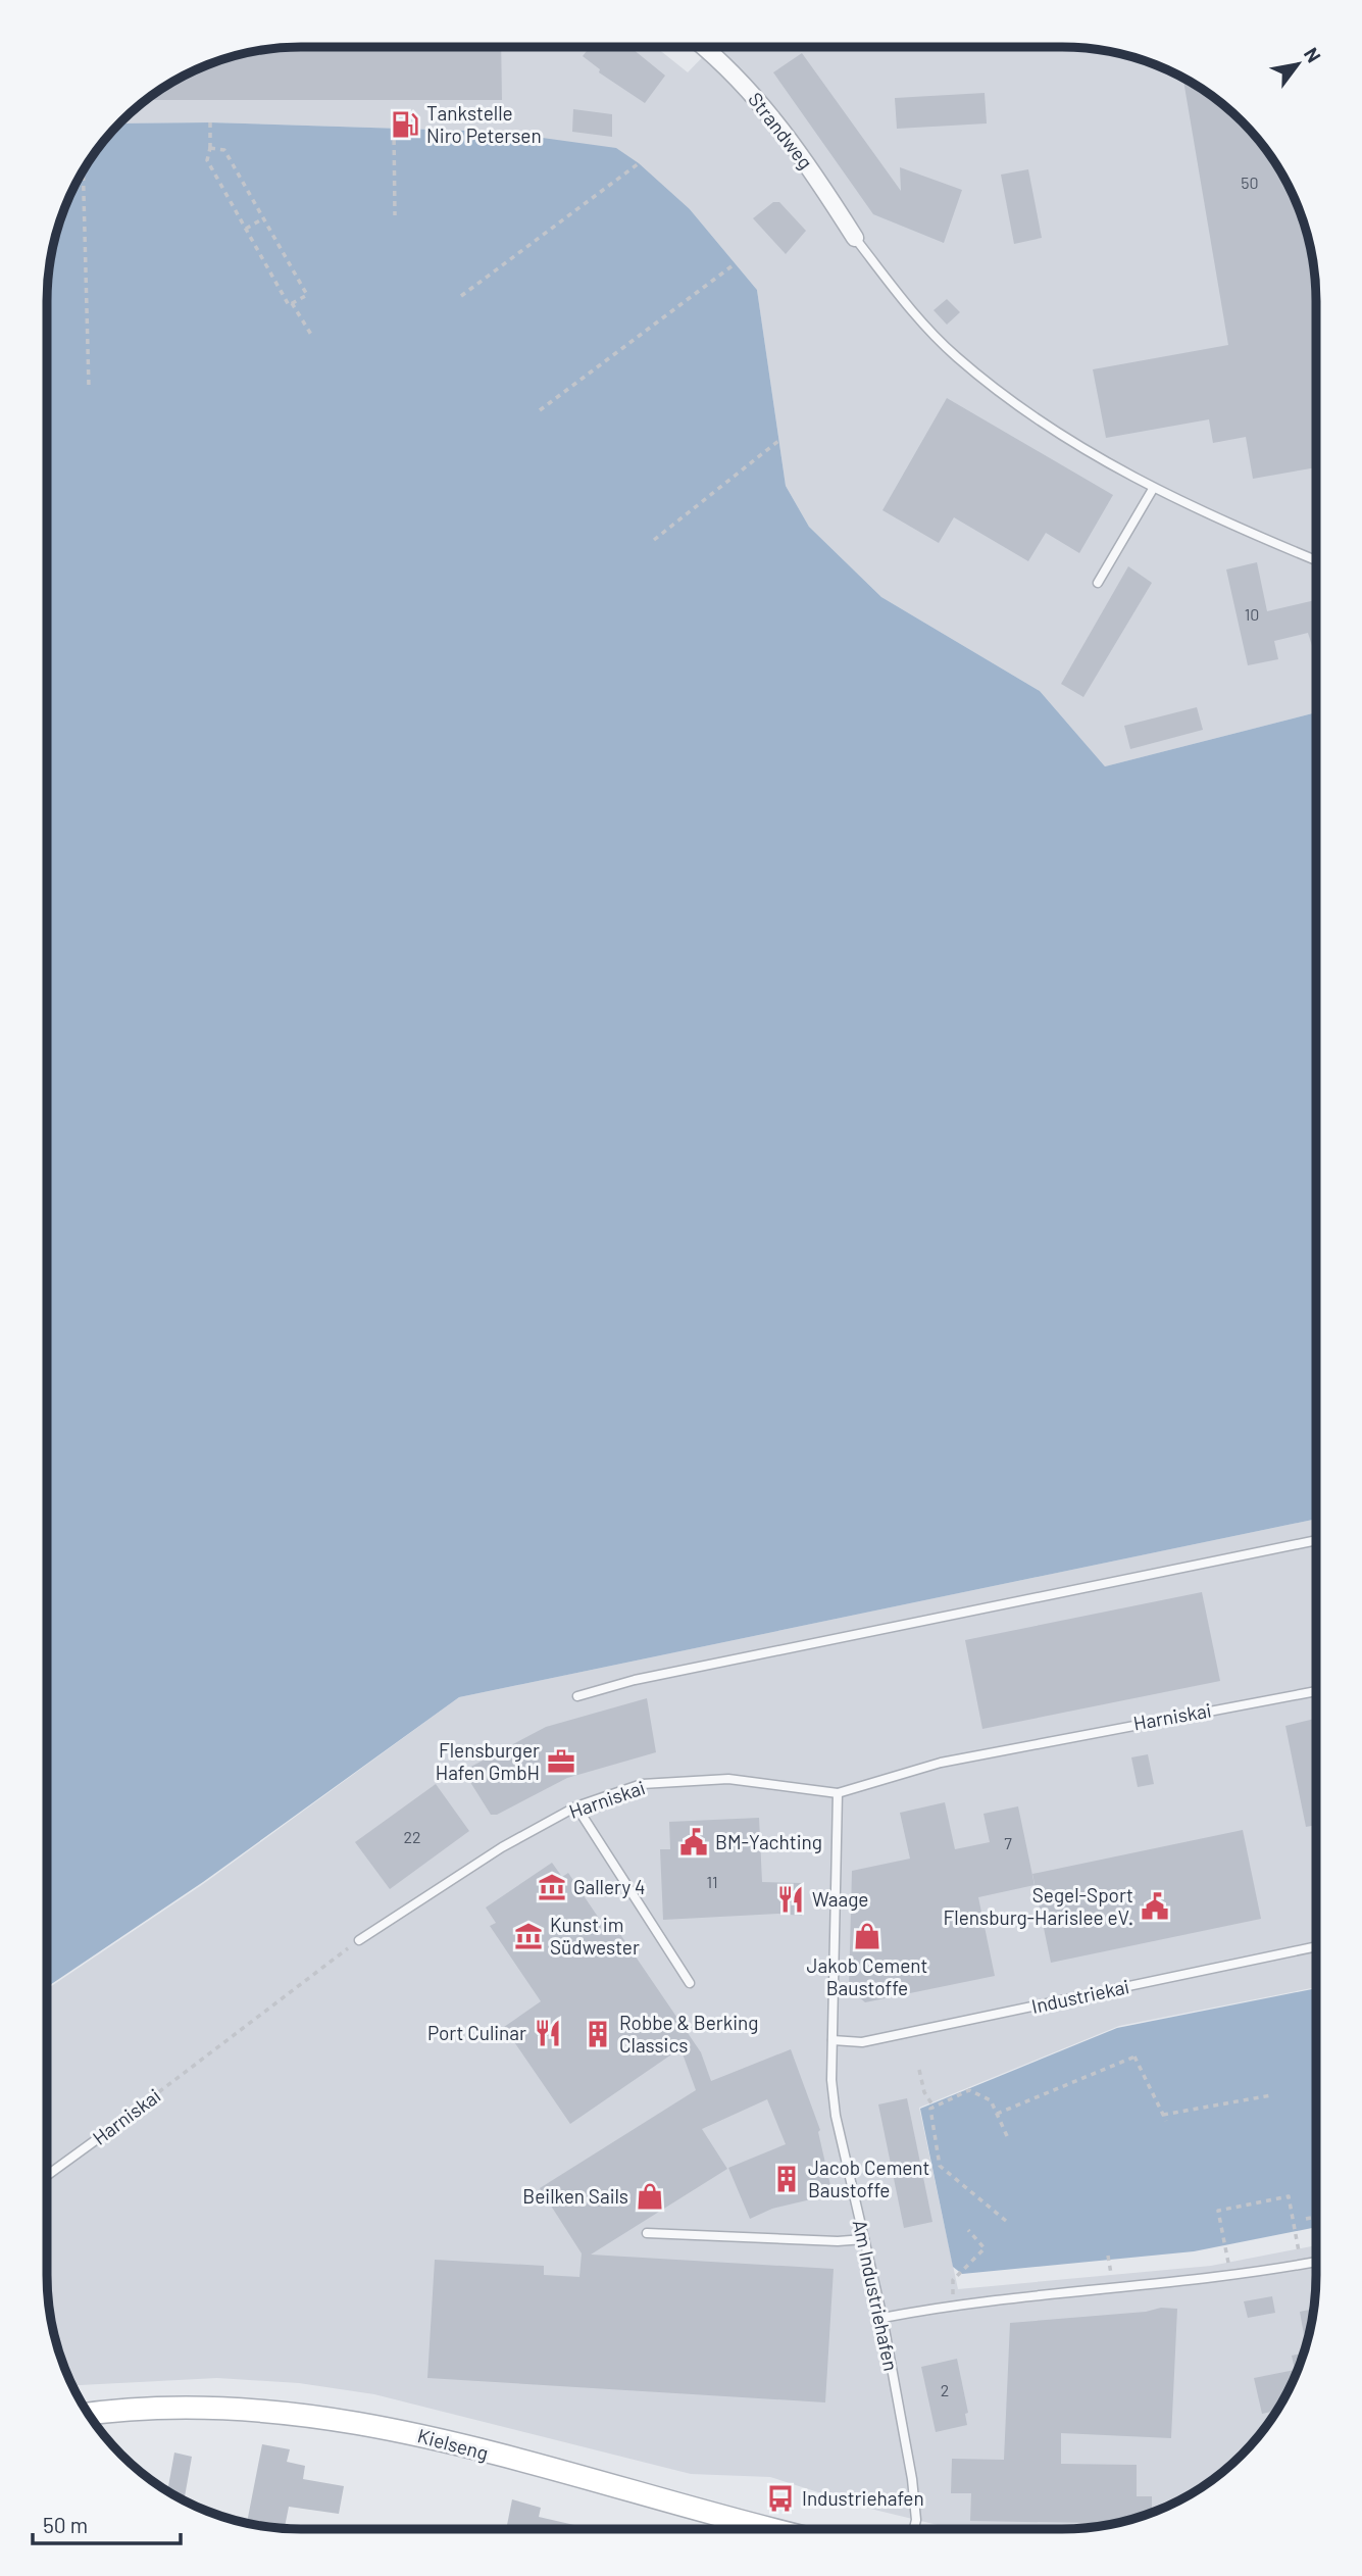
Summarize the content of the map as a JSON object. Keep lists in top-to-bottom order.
{
  "streets": {
    "street": ["Strandweg", "Kielseng"],
    "lane": ["Harniskai", "Industriekai", "Am Industriehafen"]
  },
  "crossings": [
    ["Harniskai", "Am Industriehafen"],
    ["Industriekai", "Am Industriehafen"]
  ],
  "places": {
    "fuel station": ["Tankstelle Niro Petersen"],
    "office": ["Flensburger Hafen GmbH"],
    "public building": ["BM-Yachting", "Segel-Sport Flensburg-Harislee eV."],
    "museum": ["Gallery 4", "Kunst im Südwester"],
    "restaurant": ["Waage", "Port Culinar"],
    "shop": ["Jakob Cement Baustoffe", "Beilken Sails"],
    "building": ["Robbe & Berking Classics", "Jacob Cement Baustoffe"],
    "bus stop": ["Industriehafen"]
  },
  "house_numbers": [
    "50",
    "10",
    "22",
    "7",
    "11",
    "2"
  ],
  "scale_bar": "50 m",
  "north": "top right"
}
